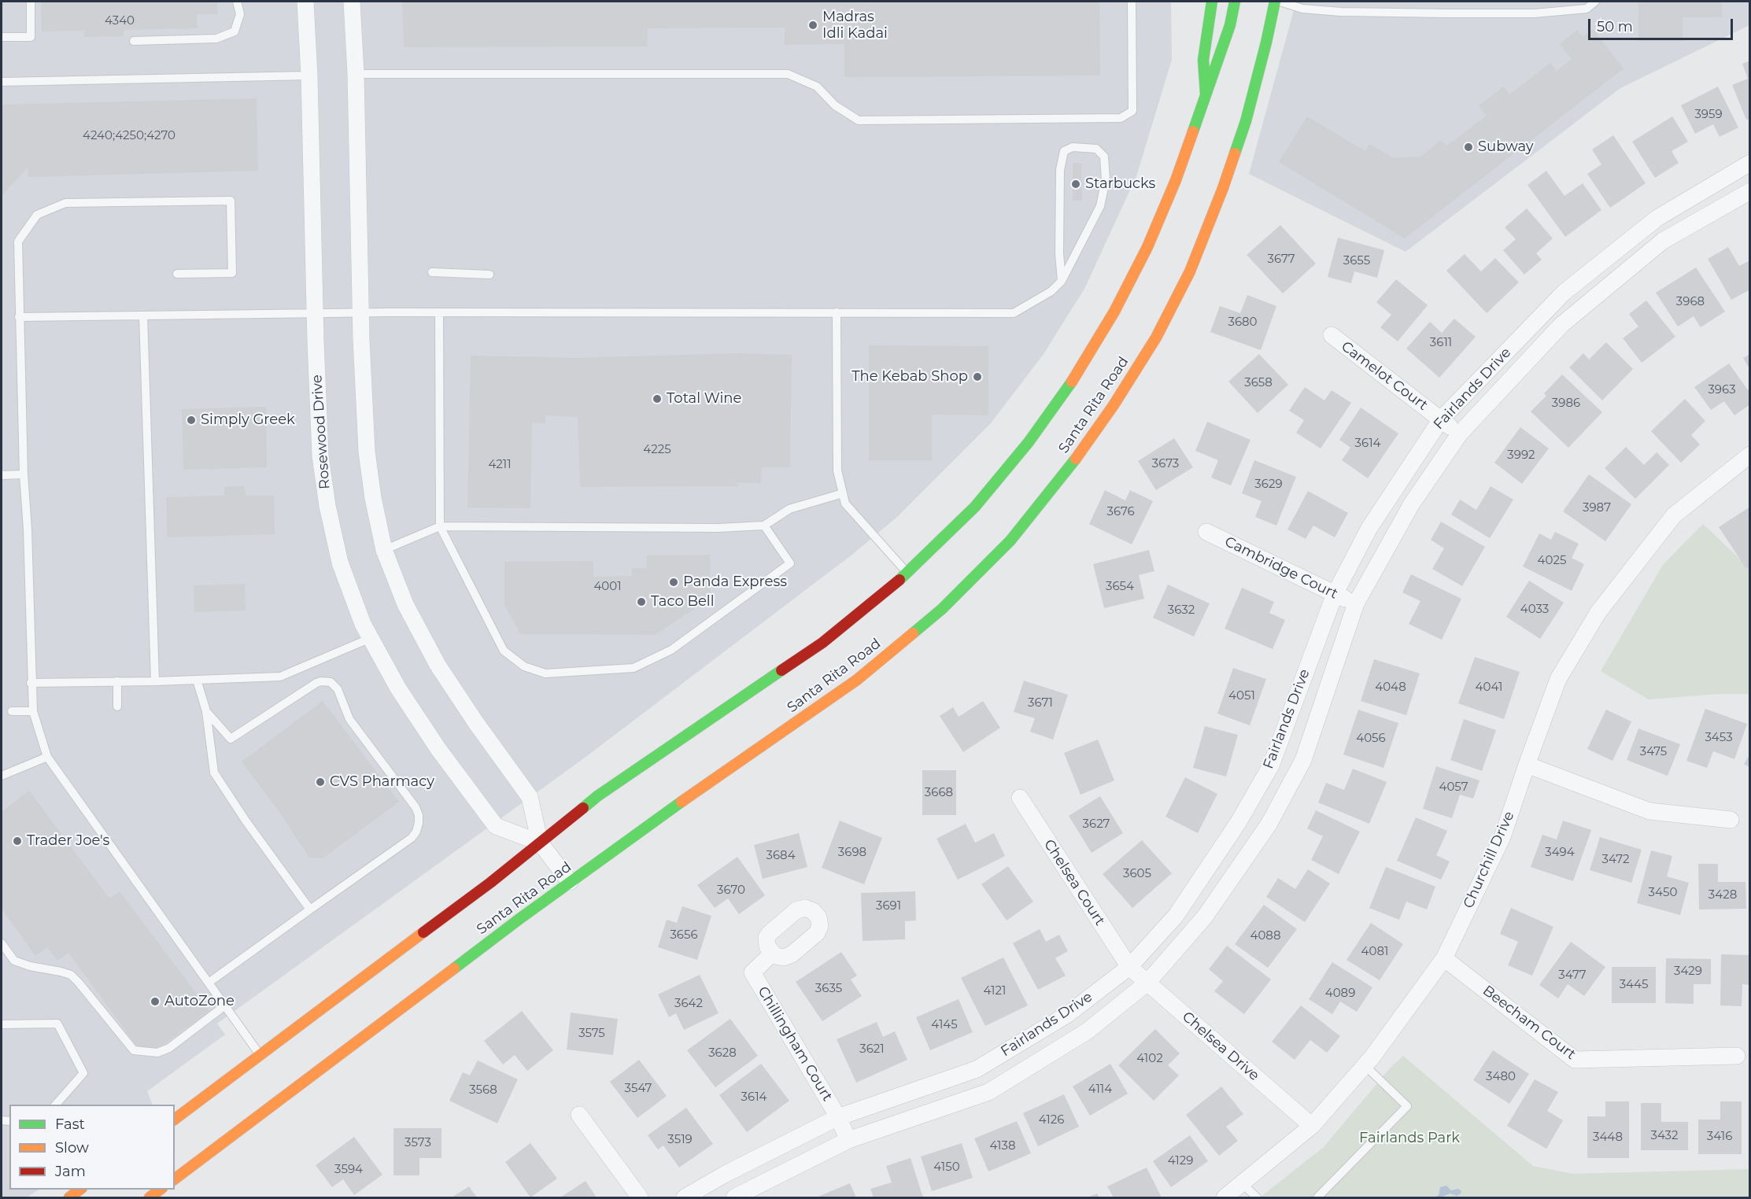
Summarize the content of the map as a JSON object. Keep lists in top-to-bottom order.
{
  "streets": {
    "main road": ["Santa Rita Road"],
    "street": [
      "Camelot Court",
      "Fairlands Drive",
      "Rosewood Drive",
      "Cambridge Court",
      "Churchill Drive",
      "Chelsea Court",
      "Beecham Court",
      "Chillingham Court",
      "Chelsea Drive"
    ]
  },
  "crossings": [
    ["Camelot Court", "Fairlands Drive"],
    ["Fairlands Drive", "Cambridge Court"],
    ["Fairlands Drive", "Chelsea Court"],
    ["Fairlands Drive", "Chillingham Court"],
    ["Fairlands Drive", "Chelsea Drive"],
    ["Churchill Drive", "Beecham Court"],
    ["Churchill Drive", "Chelsea Drive"],
    ["Chelsea Court", "Chelsea Drive"]
  ],
  "parks": ["Fairlands Park"],
  "places": [
    "Madras Idli Kadai",
    "Subway",
    "Starbucks",
    "The Kebab Shop",
    "Total Wine",
    "Simply Greek",
    "Panda Express",
    "Taco Bell",
    "CVS Pharmacy",
    "Trader Joe's",
    "AutoZone"
  ],
  "house_numbers": [
    "4340",
    "3959",
    "4240;4250;4270",
    "3677",
    "3655",
    "3968",
    "3680",
    "3611",
    "3658",
    "3963",
    "3986",
    "3614",
    "4225",
    "3992",
    "3673",
    "4211",
    "3629",
    "3987",
    "3676",
    "4025",
    "4001",
    "3654",
    "4033",
    "3632",
    "4048",
    "4041",
    "4051",
    "3671",
    "3453",
    "4056",
    "3475",
    "4057",
    "3668",
    "3627",
    "3698",
    "3494",
    "3684",
    "3472",
    "3605",
    "3670",
    "3450",
    "3428",
    "3691",
    "3656",
    "4088",
    "4081",
    "3429",
    "3477",
    "3445",
    "3635",
    "4121",
    "4089",
    "3642",
    "4145",
    "3575",
    "3621",
    "3628",
    "4102",
    "3480",
    "3547",
    "4114",
    "3568",
    "3614",
    "4126",
    "3432",
    "3416",
    "3448",
    "3519",
    "3573",
    "4138",
    "4129",
    "4150",
    "3594"
  ],
  "legend": ["Fast", "Slow", "Jam"],
  "scale_bar": "50 m"
}
